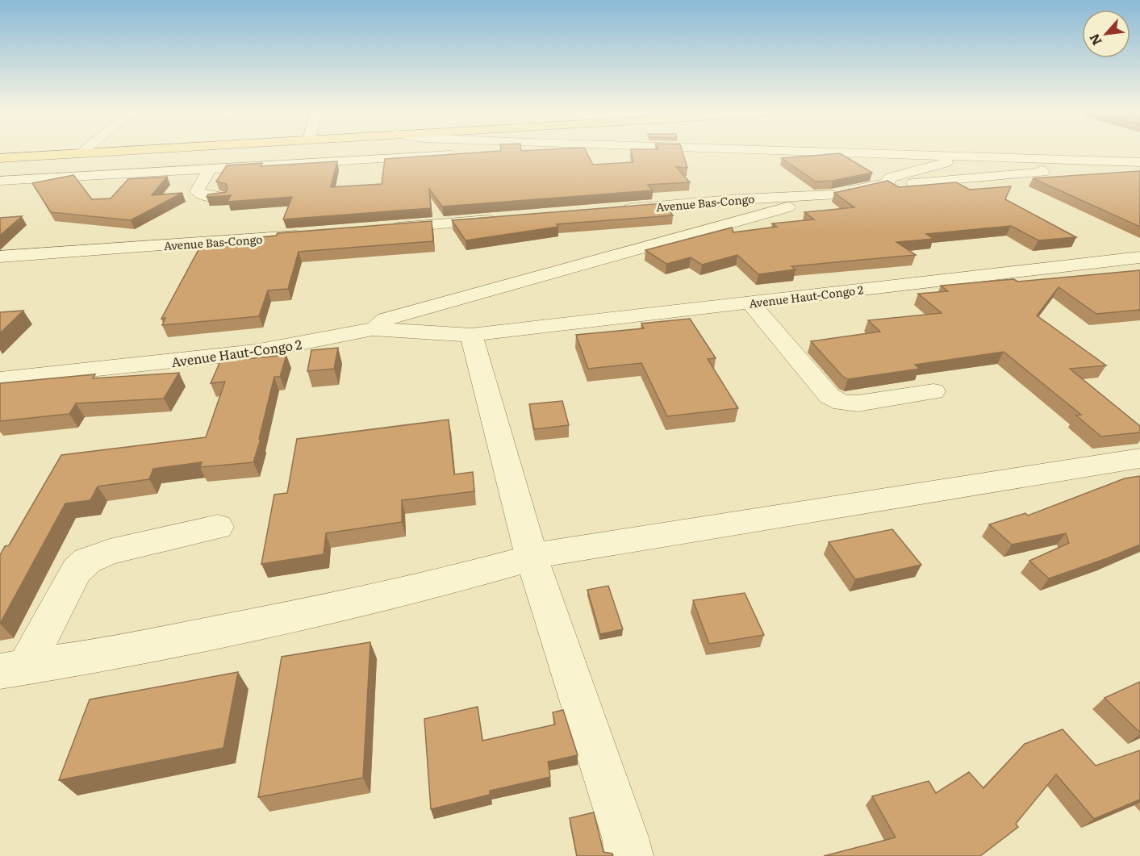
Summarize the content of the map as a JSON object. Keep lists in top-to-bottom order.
{
  "streets": {
    "street": ["Avenue Bas-Congo", "Avenue Haut-Congo 2"]
  },
  "north": "bottom left"
}
